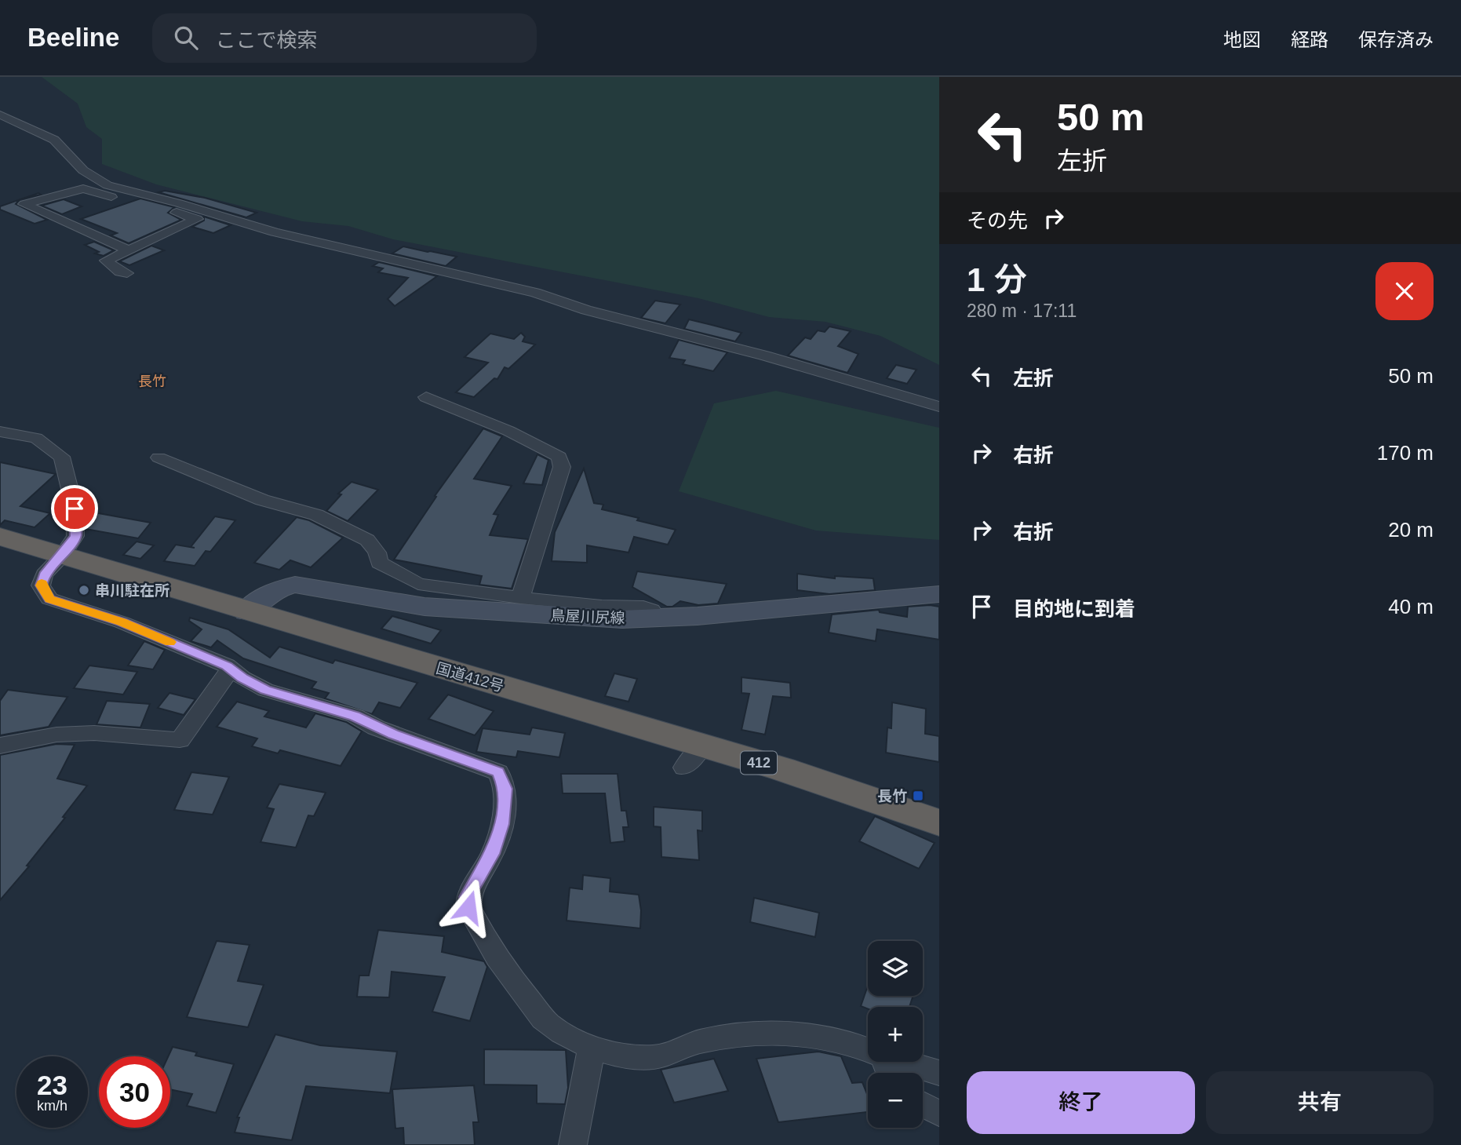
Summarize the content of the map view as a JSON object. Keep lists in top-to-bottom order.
{
  "streets": {
    "highway": ["国道412号", "412"],
    "main road": ["鳥屋川尻線"]
  },
  "crossings": [
    ["鳥屋川尻線", "国道412号"]
  ],
  "districts": ["長竹"],
  "places": {
    "other": ["串川駐在所"],
    "transit": ["長竹"]
  },
  "page": {
    "header": "Beeline",
    "search": "ここで検索",
    "nav": ["地図", "経路", "保存済み"],
    "turn": ["50 m", "左折"],
    "then": "その先",
    "heading": ["1 分", "280 m · 17:11"],
    "list": [
      {
        "name": "左折",
        "value": "50 m"
      },
      {
        "name": "右折",
        "value": "170 m"
      },
      {
        "name": "右折",
        "value": "20 m"
      },
      {
        "name": "目的地に到着",
        "value": "40 m"
      }
    ],
    "map_buttons": ["+", "−"],
    "speed": "23 km/h",
    "limit": "30",
    "buttons": ["終了", "共有"]
  }
}
